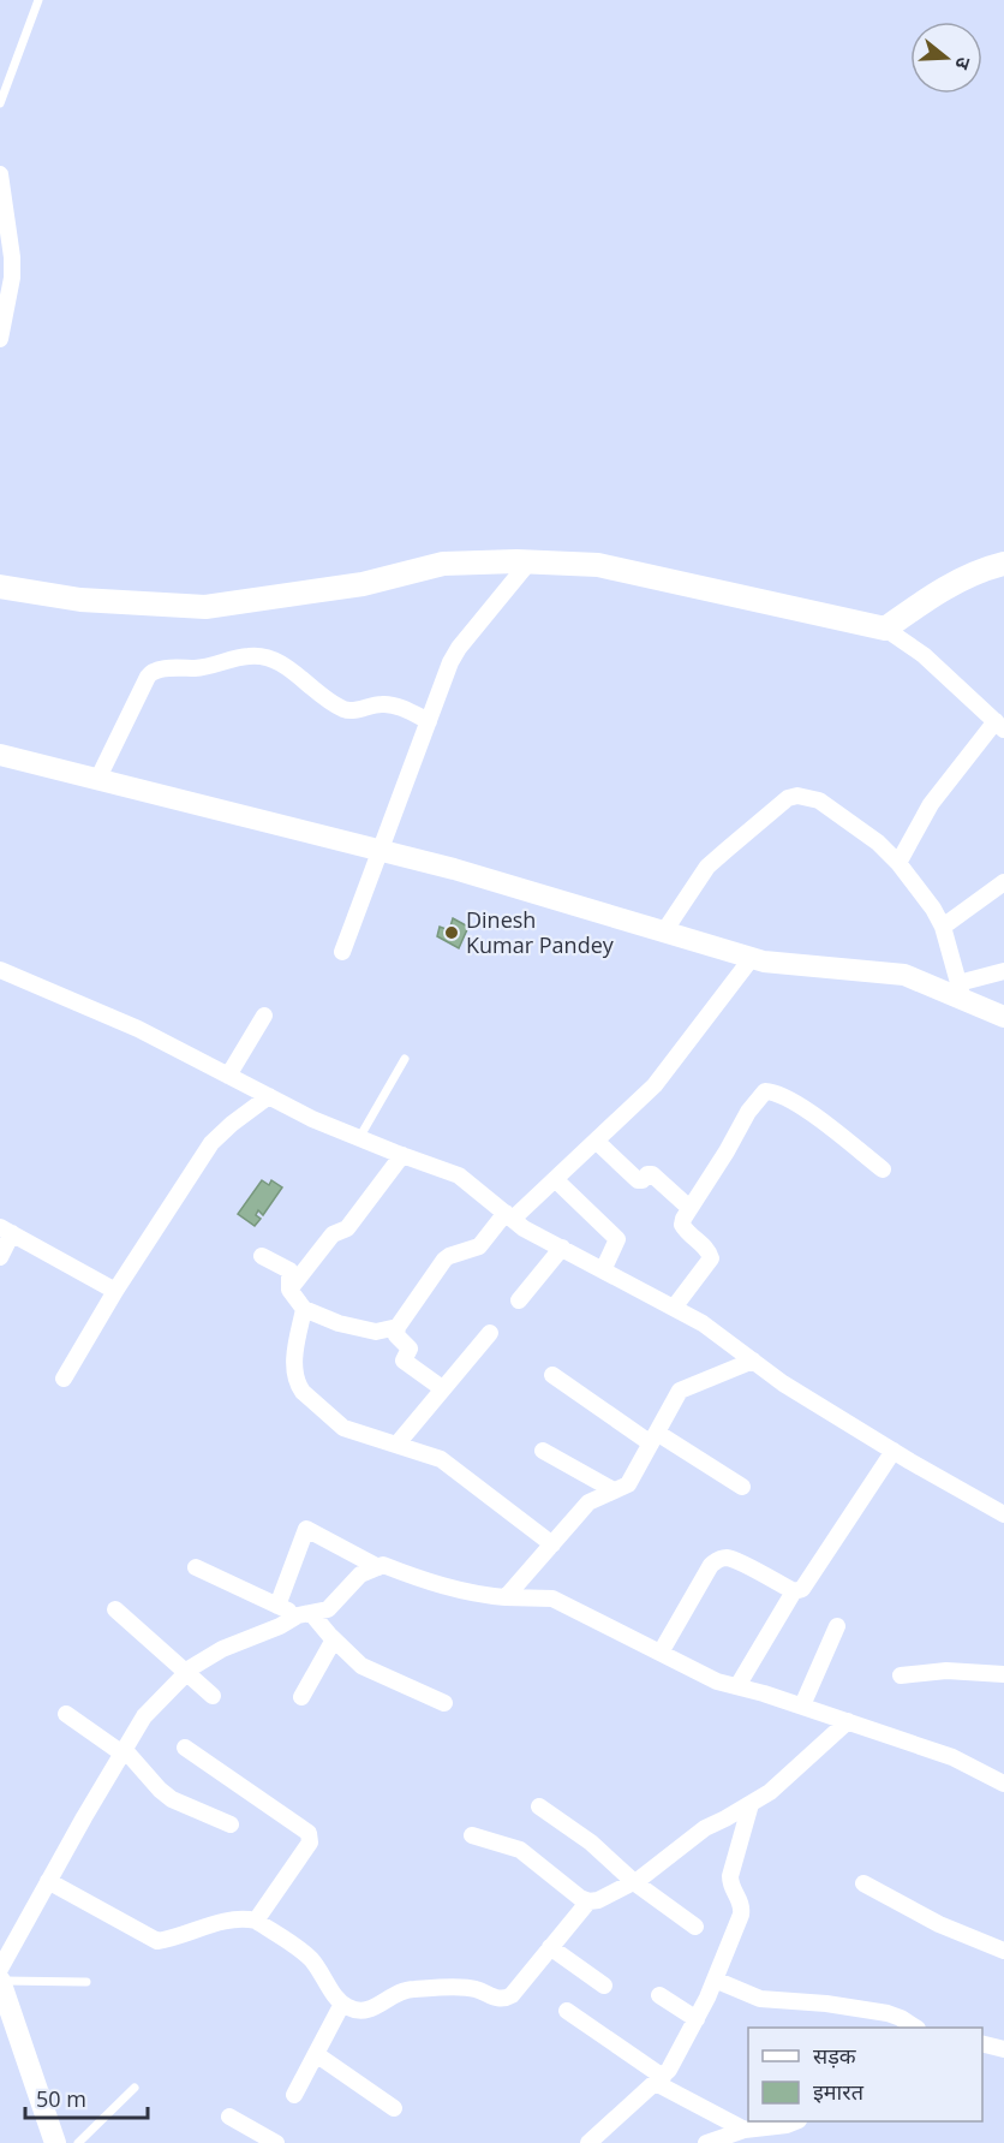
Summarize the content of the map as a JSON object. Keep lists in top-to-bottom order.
{
  "places": ["Dinesh Kumar Pandey"],
  "legend": ["सड़क", "इमारत"],
  "scale_bar": "50 m",
  "north": "right"
}
